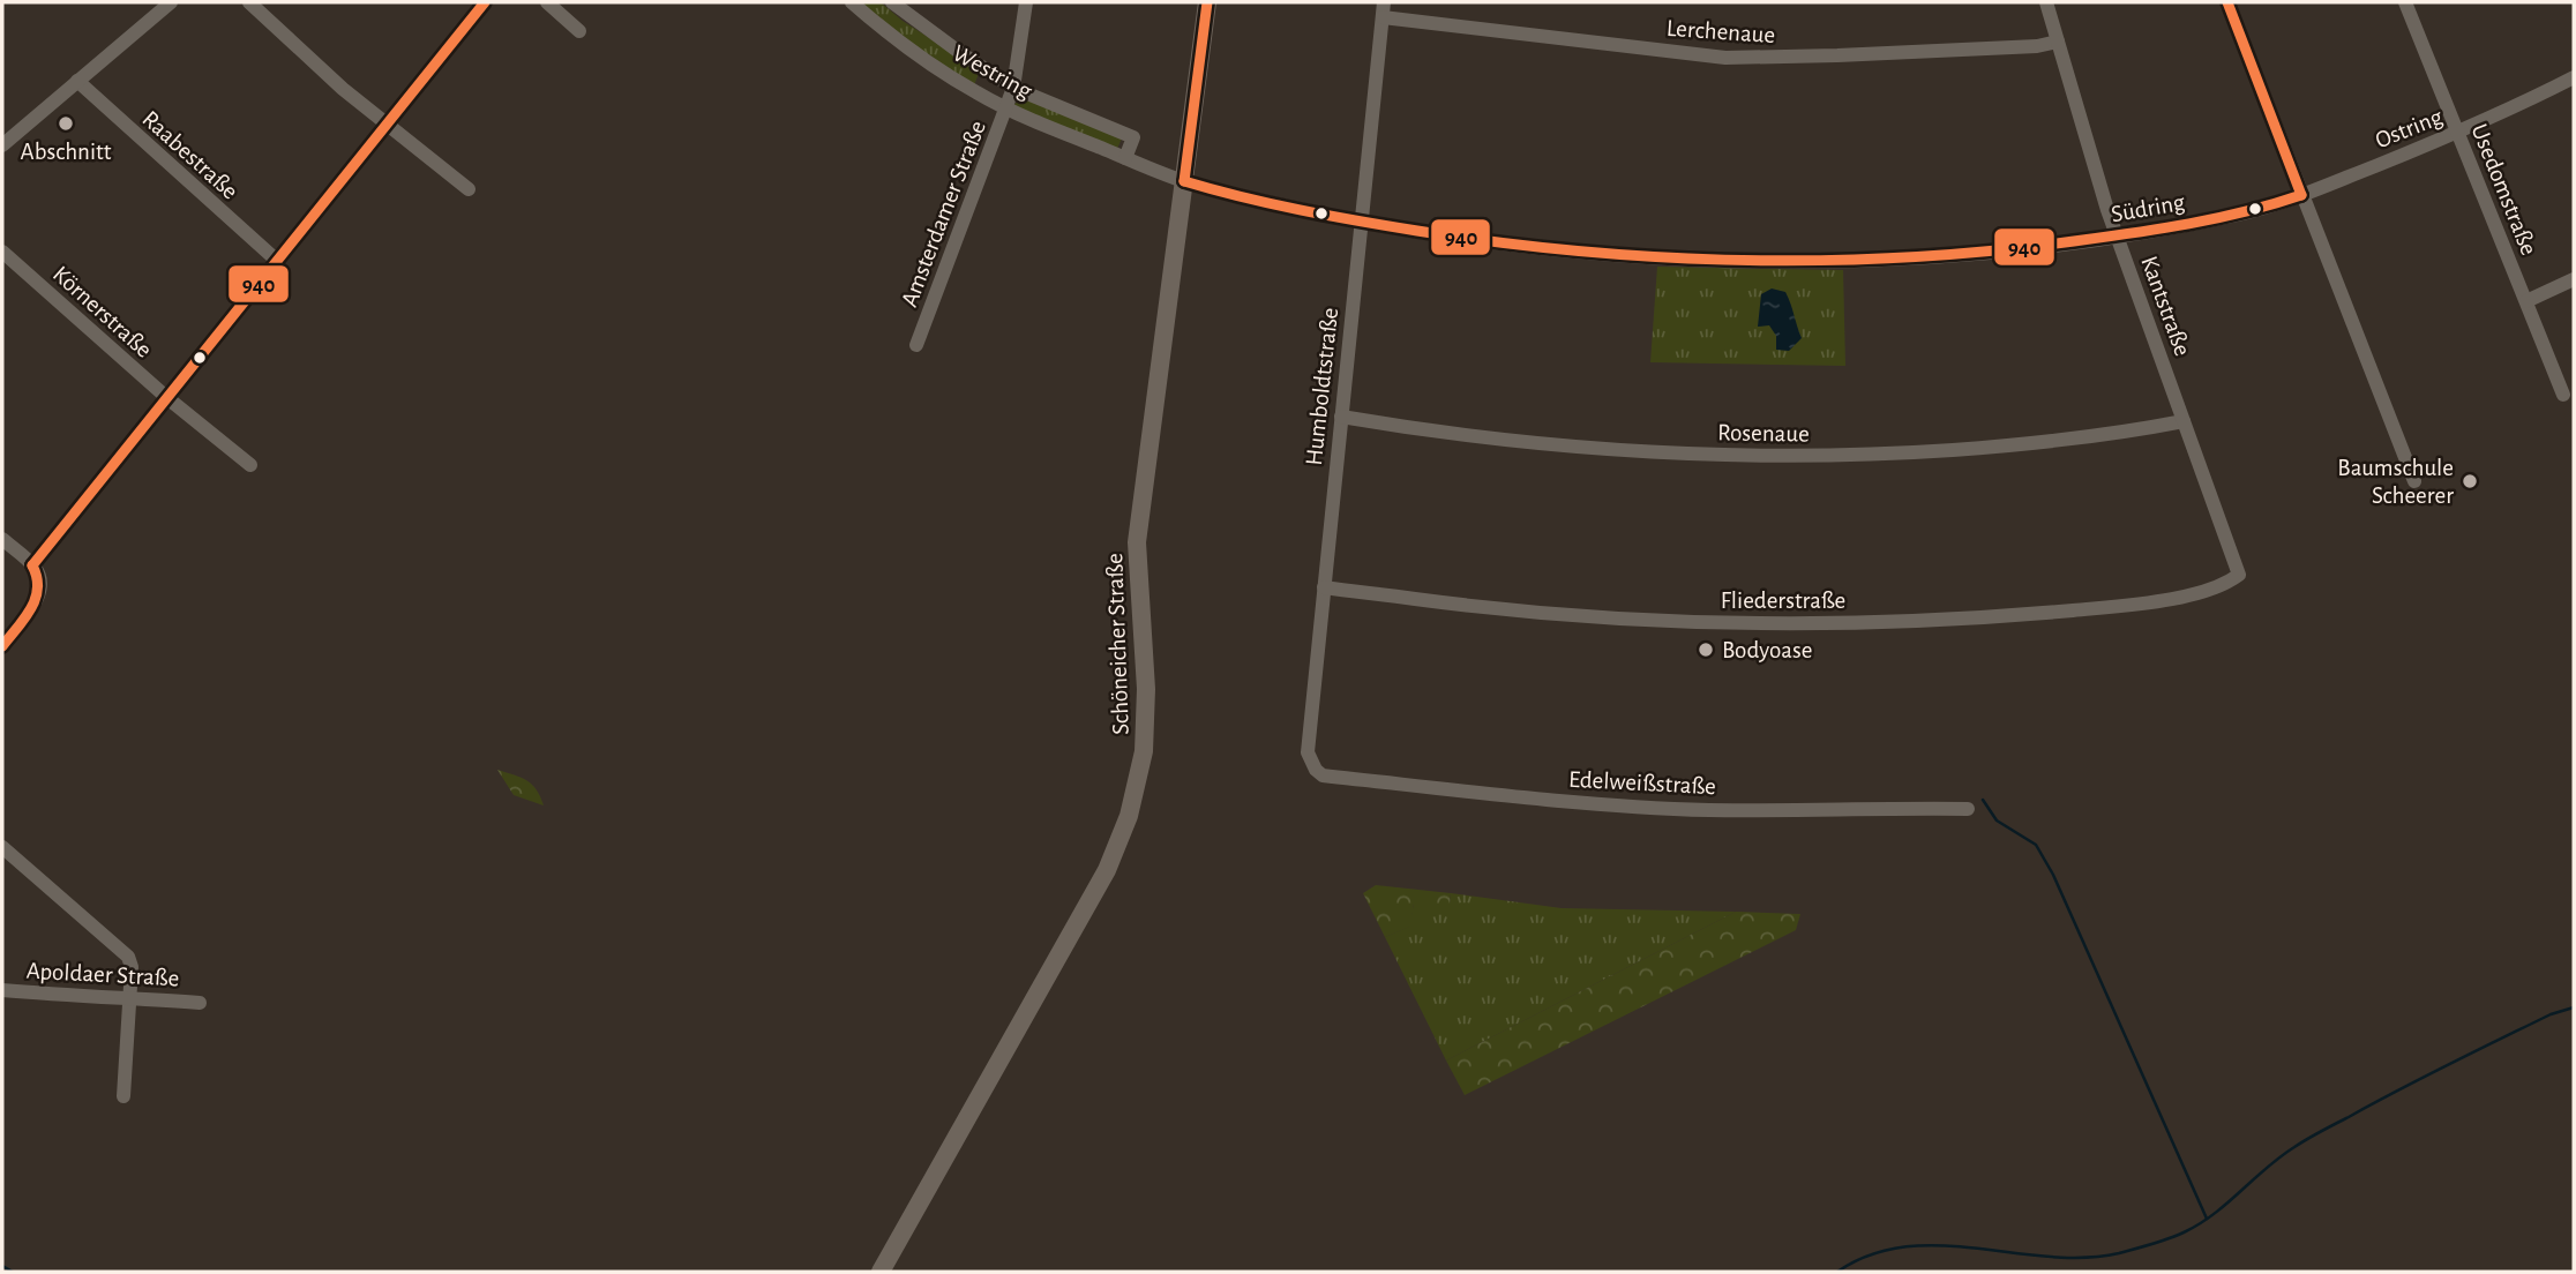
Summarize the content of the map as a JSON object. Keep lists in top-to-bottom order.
{
  "streets": {
    "main road": ["Schöneicher Straße"],
    "street": [
      "Lerchenaue",
      "Westring",
      "Ostring",
      "Raabestraße",
      "Usedomstraße",
      "Südring",
      "Amsterdamer Straße",
      "Kantstraße",
      "Körnerstraße",
      "Humboldtstraße",
      "Rosenaue",
      "Fliederstraße",
      "Edelweißstraße",
      "Apoldaer Straße"
    ]
  },
  "crossings": [
    ["Lerchenaue", "Kantstraße"],
    ["Lerchenaue", "Humboldtstraße"],
    ["Westring", "Südring"],
    ["Westring", "Amsterdamer Straße"],
    ["Westring", "Schöneicher Straße"],
    ["Ostring", "Usedomstraße"],
    ["Ostring", "Südring"],
    ["Südring", "Kantstraße"],
    ["Südring", "Humboldtstraße"],
    ["Südring", "Schöneicher Straße"],
    ["Kantstraße", "Rosenaue"],
    ["Kantstraße", "Fliederstraße"],
    ["Humboldtstraße", "Rosenaue"],
    ["Humboldtstraße", "Fliederstraße"],
    ["Humboldtstraße", "Edelweißstraße"]
  ],
  "places": ["Abschnitt", "Baumschule Scheerer", "Bodyoase"],
  "lines": ["transit line 940"]
}
